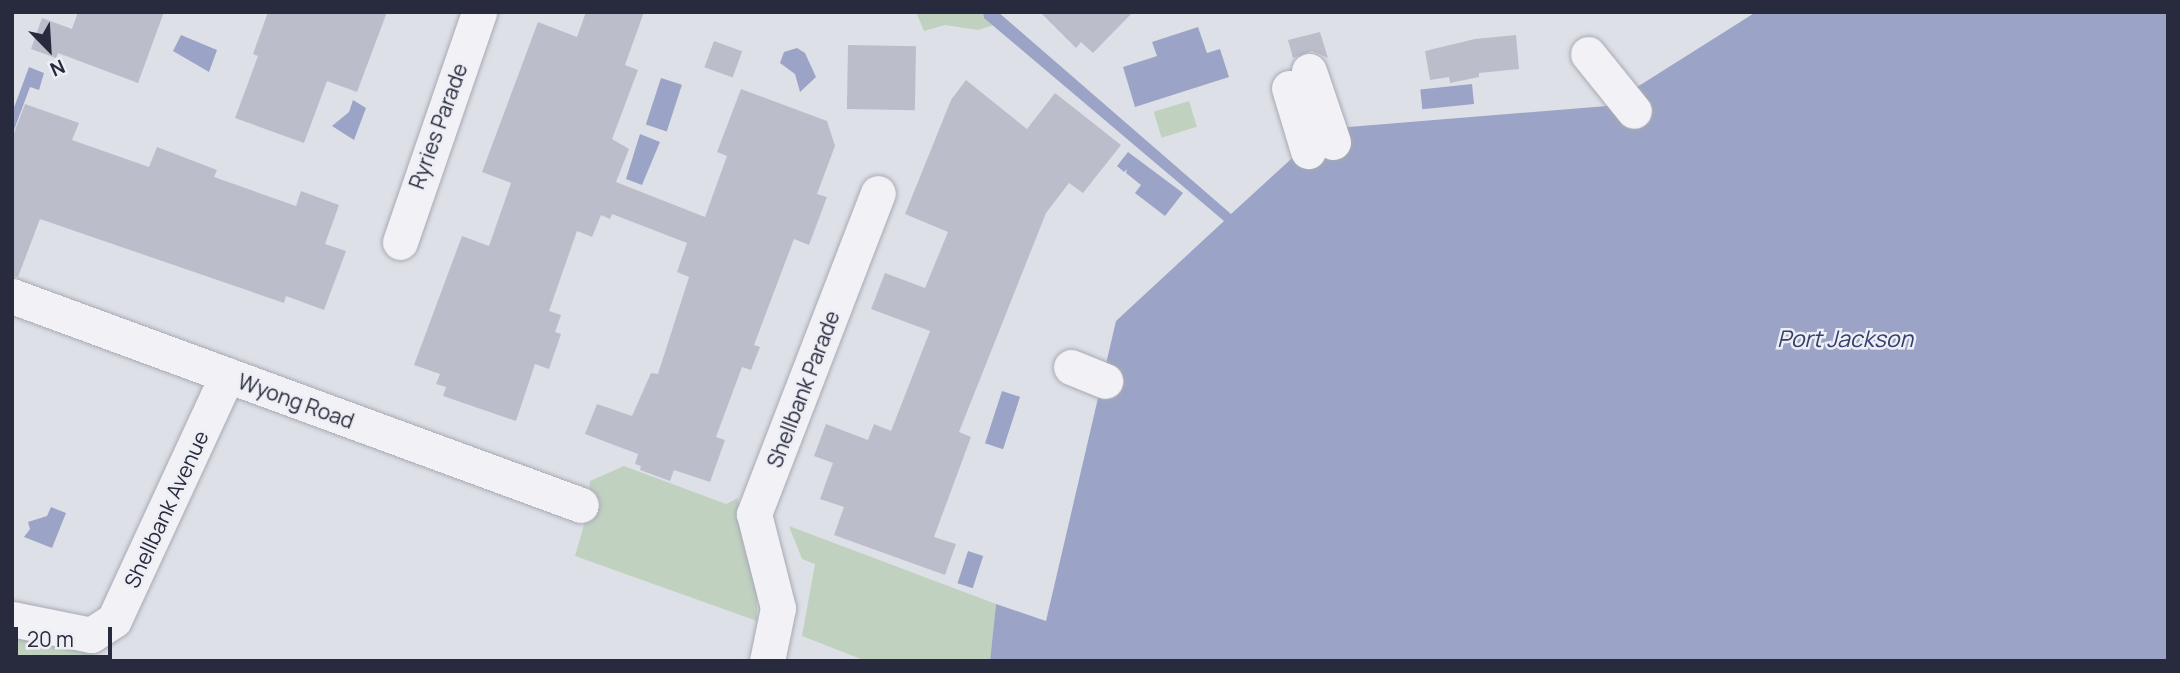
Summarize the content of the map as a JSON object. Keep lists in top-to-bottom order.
{
  "streets": {
    "street": [
      "Ryries Parade",
      "Shellbank Parade",
      "Wyong Road",
      "Shellbank Avenue"
    ]
  },
  "crossings": [
    ["Wyong Road", "Shellbank Avenue"]
  ],
  "water": ["Port Jackson"],
  "scale_bar": "20 m",
  "north": "bottom right"
}
